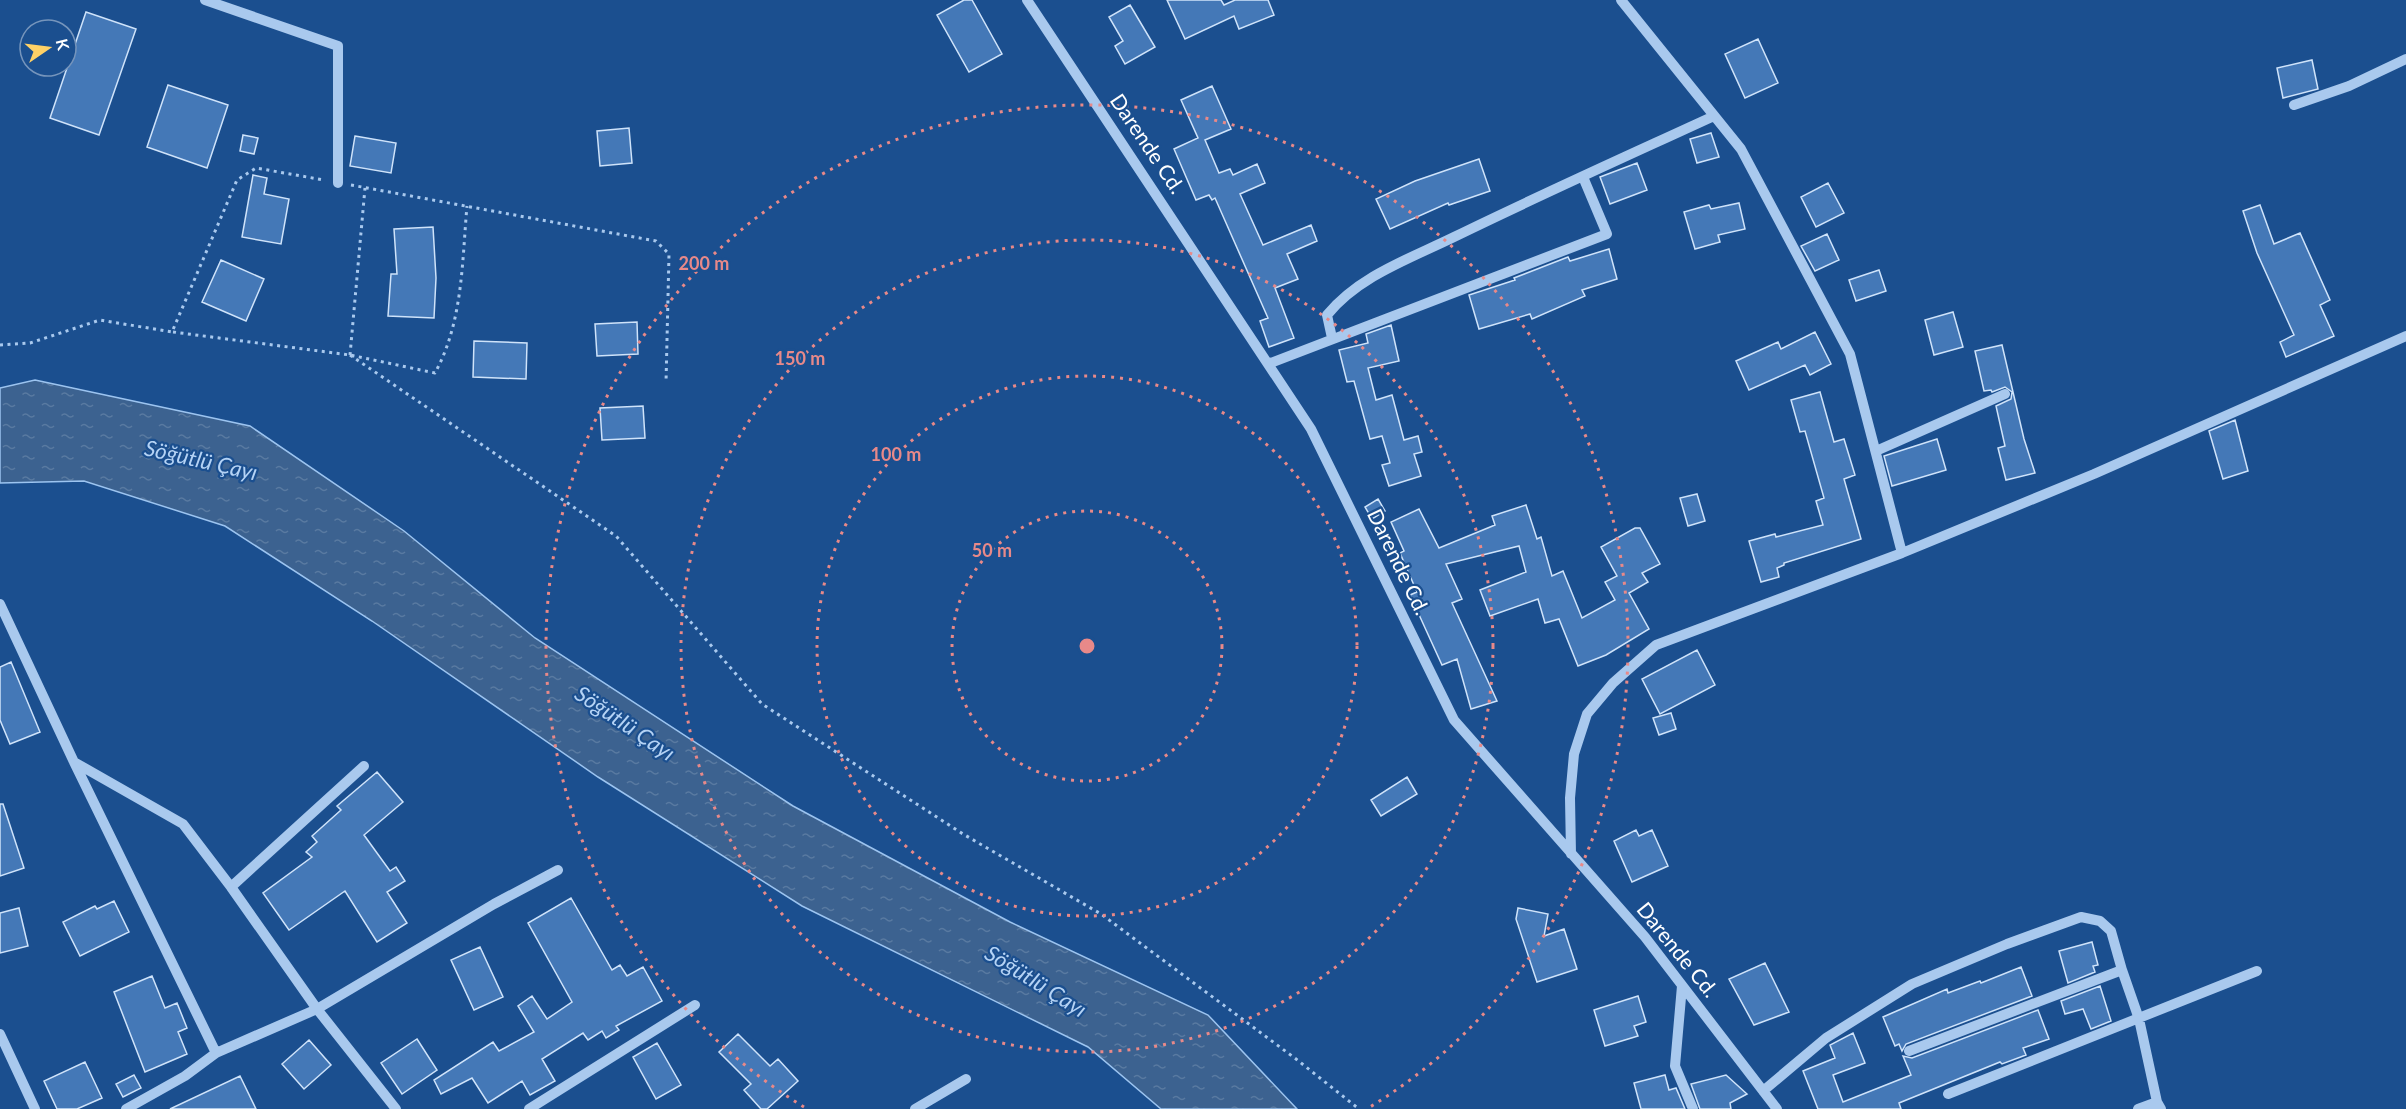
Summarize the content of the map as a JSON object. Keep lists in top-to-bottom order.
{
  "streets": {
    "street": ["Darende Cd."]
  },
  "water": ["Söğütlü Çayı"],
  "north": "right",
  "rings": [
    "200 m",
    "150 m",
    "100 m",
    "50 m"
  ]
}
